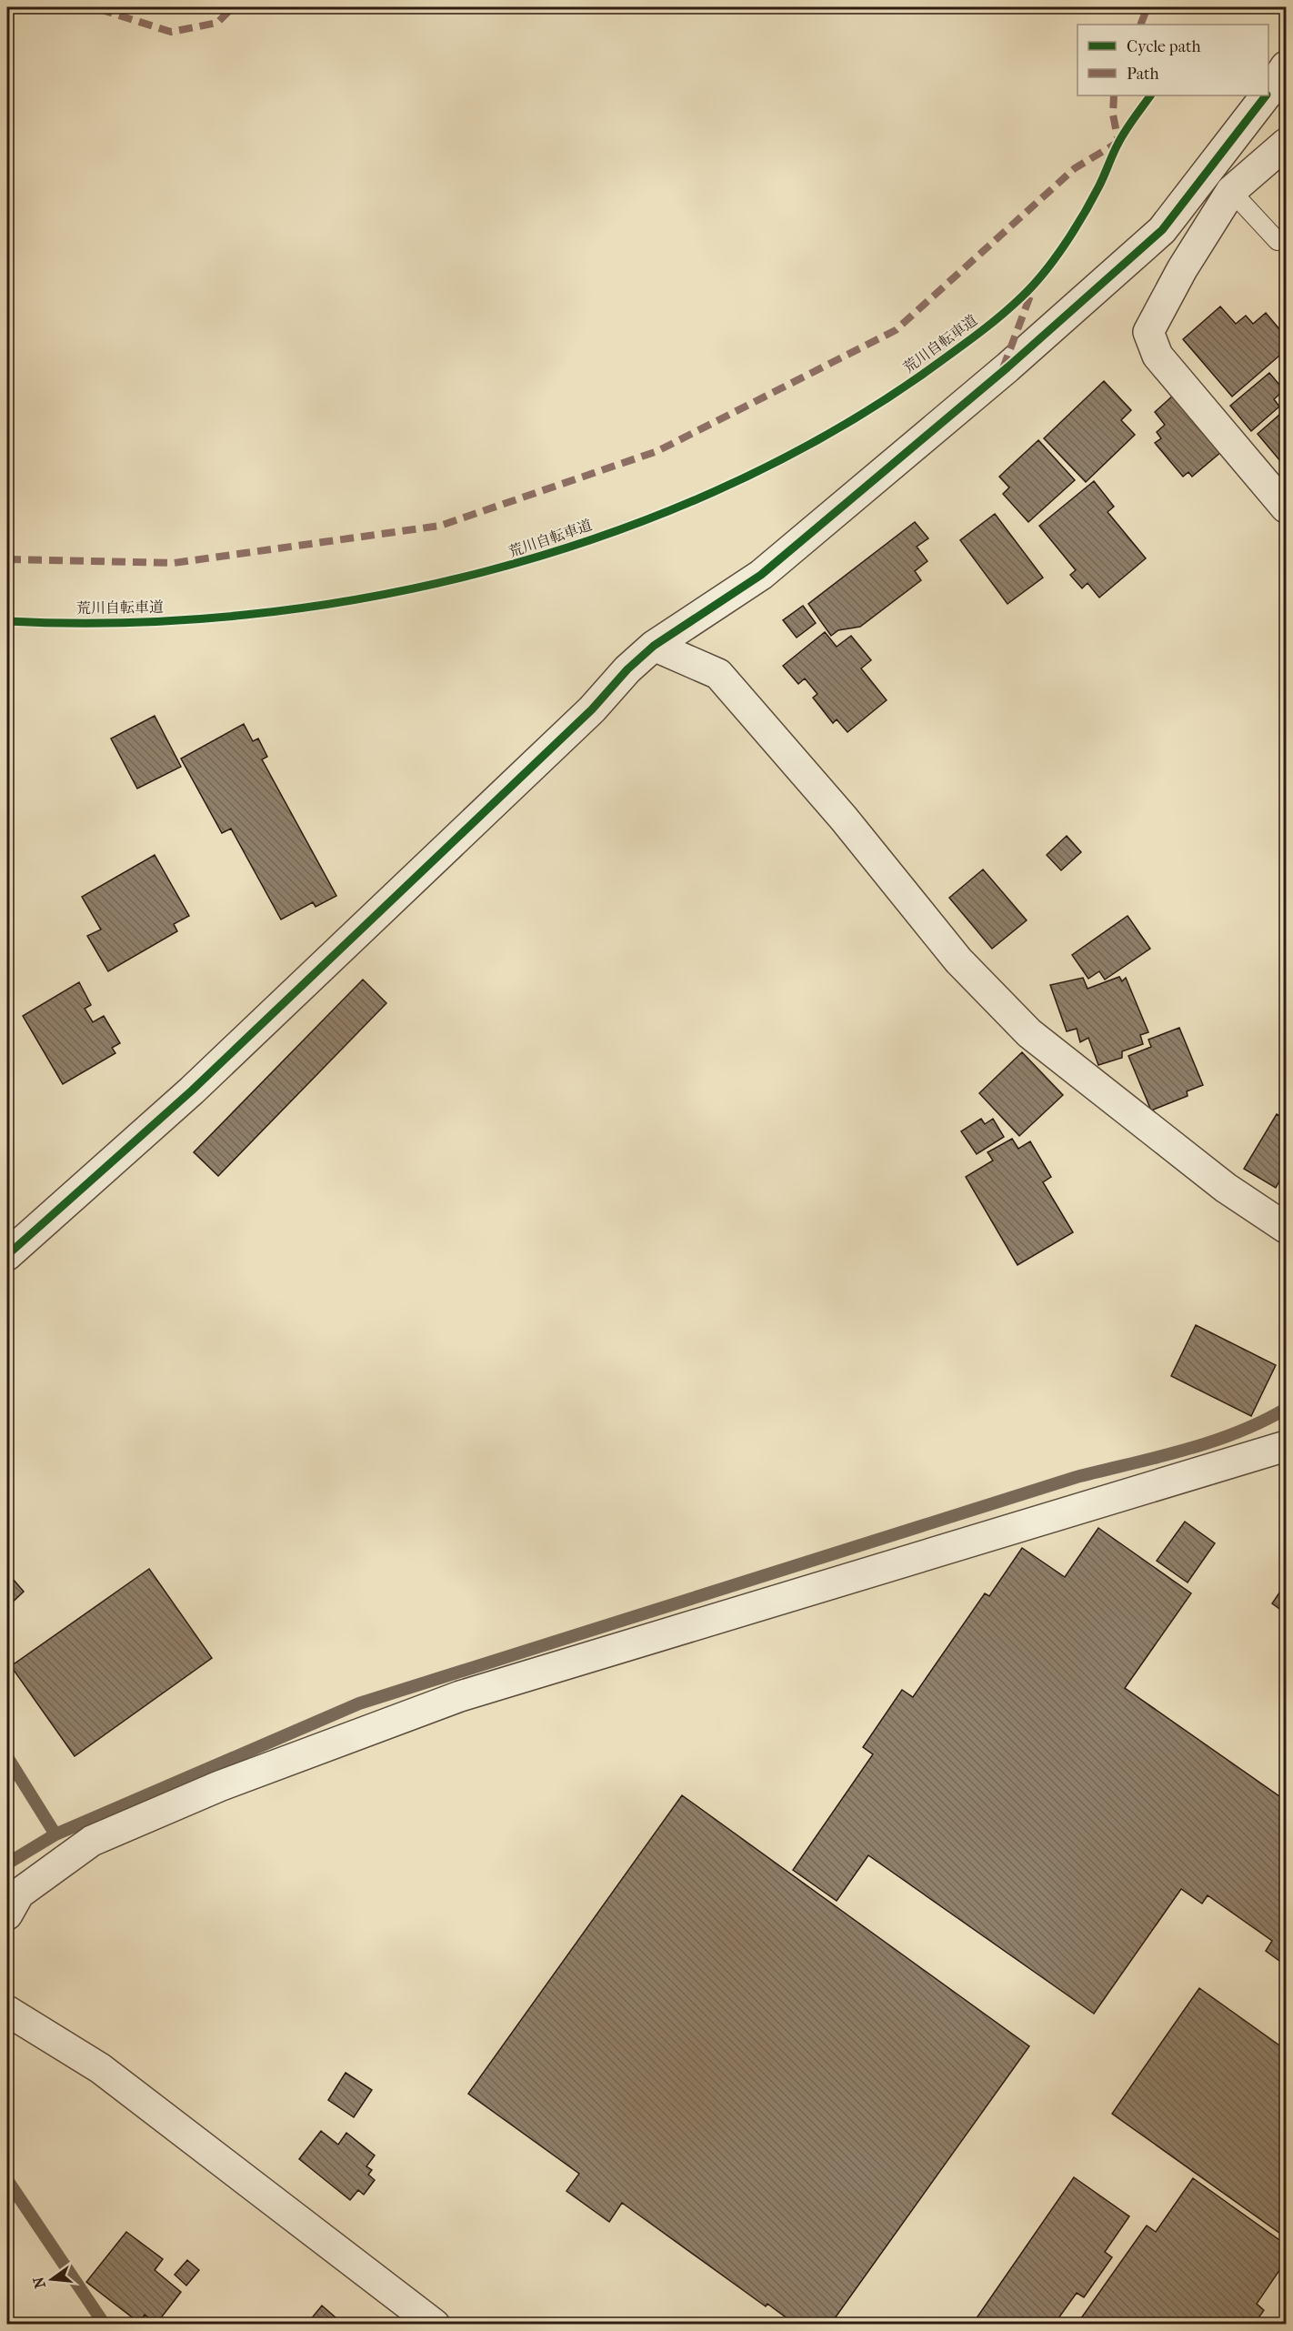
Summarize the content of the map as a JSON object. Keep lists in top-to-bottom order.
{
  "streets": {
    "cycle path": ["荒川自転車道"]
  },
  "legend": ["Cycle path", "Path"],
  "north": "left"
}
